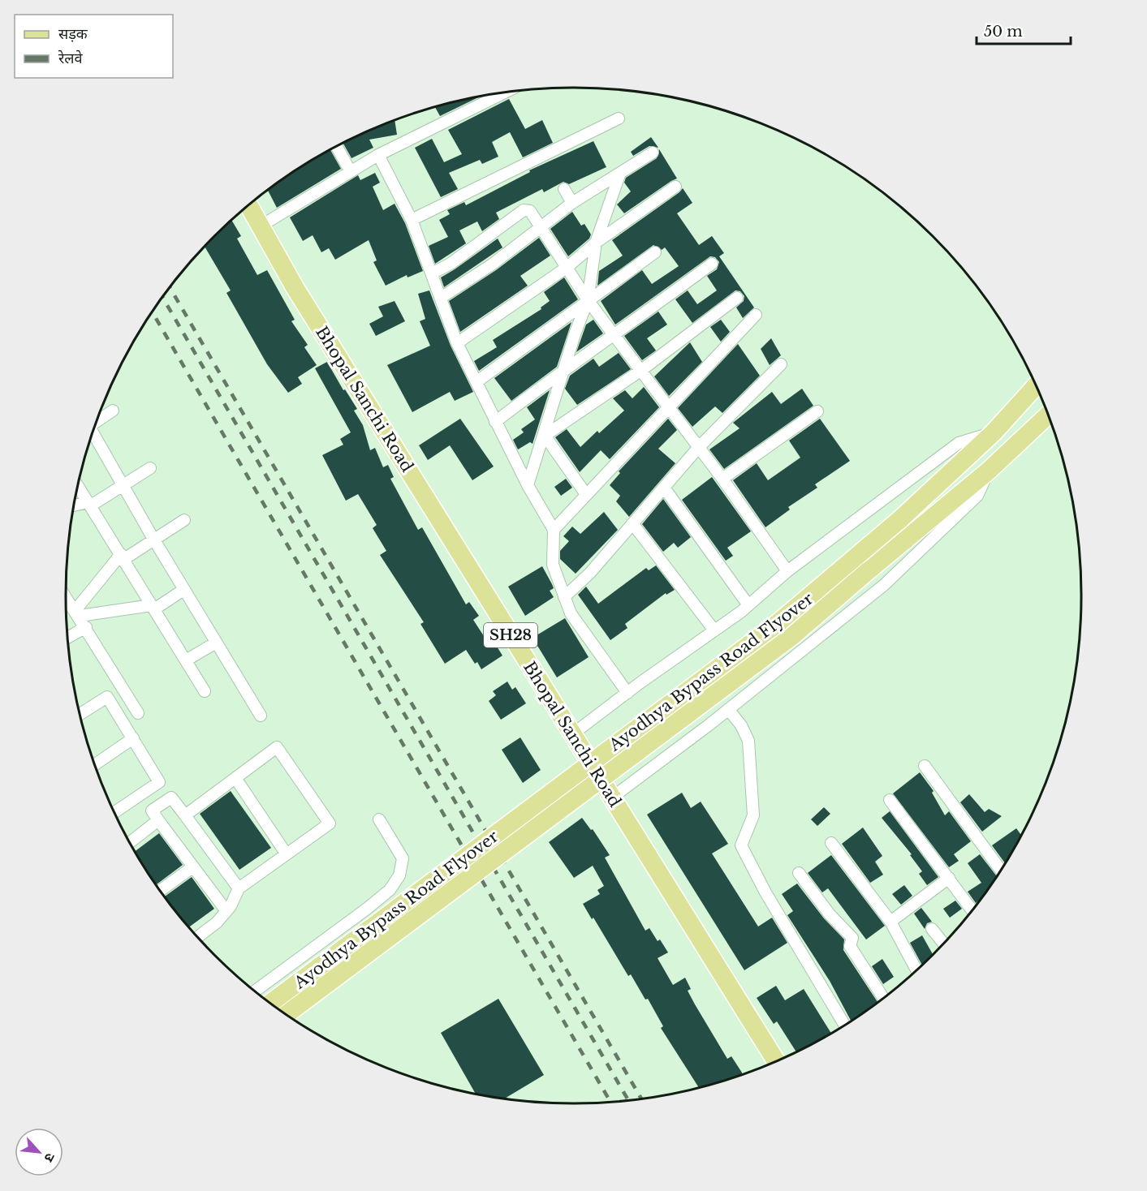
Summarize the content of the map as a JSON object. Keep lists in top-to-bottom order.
{
  "streets": {
    "main road": ["Bhopal Sanchi Road", "SH28", "Ayodhya Bypass Road Flyover"]
  },
  "legend": ["सड़क", "रेलवे"],
  "scale_bar": "50 m",
  "north": "bottom right"
}
